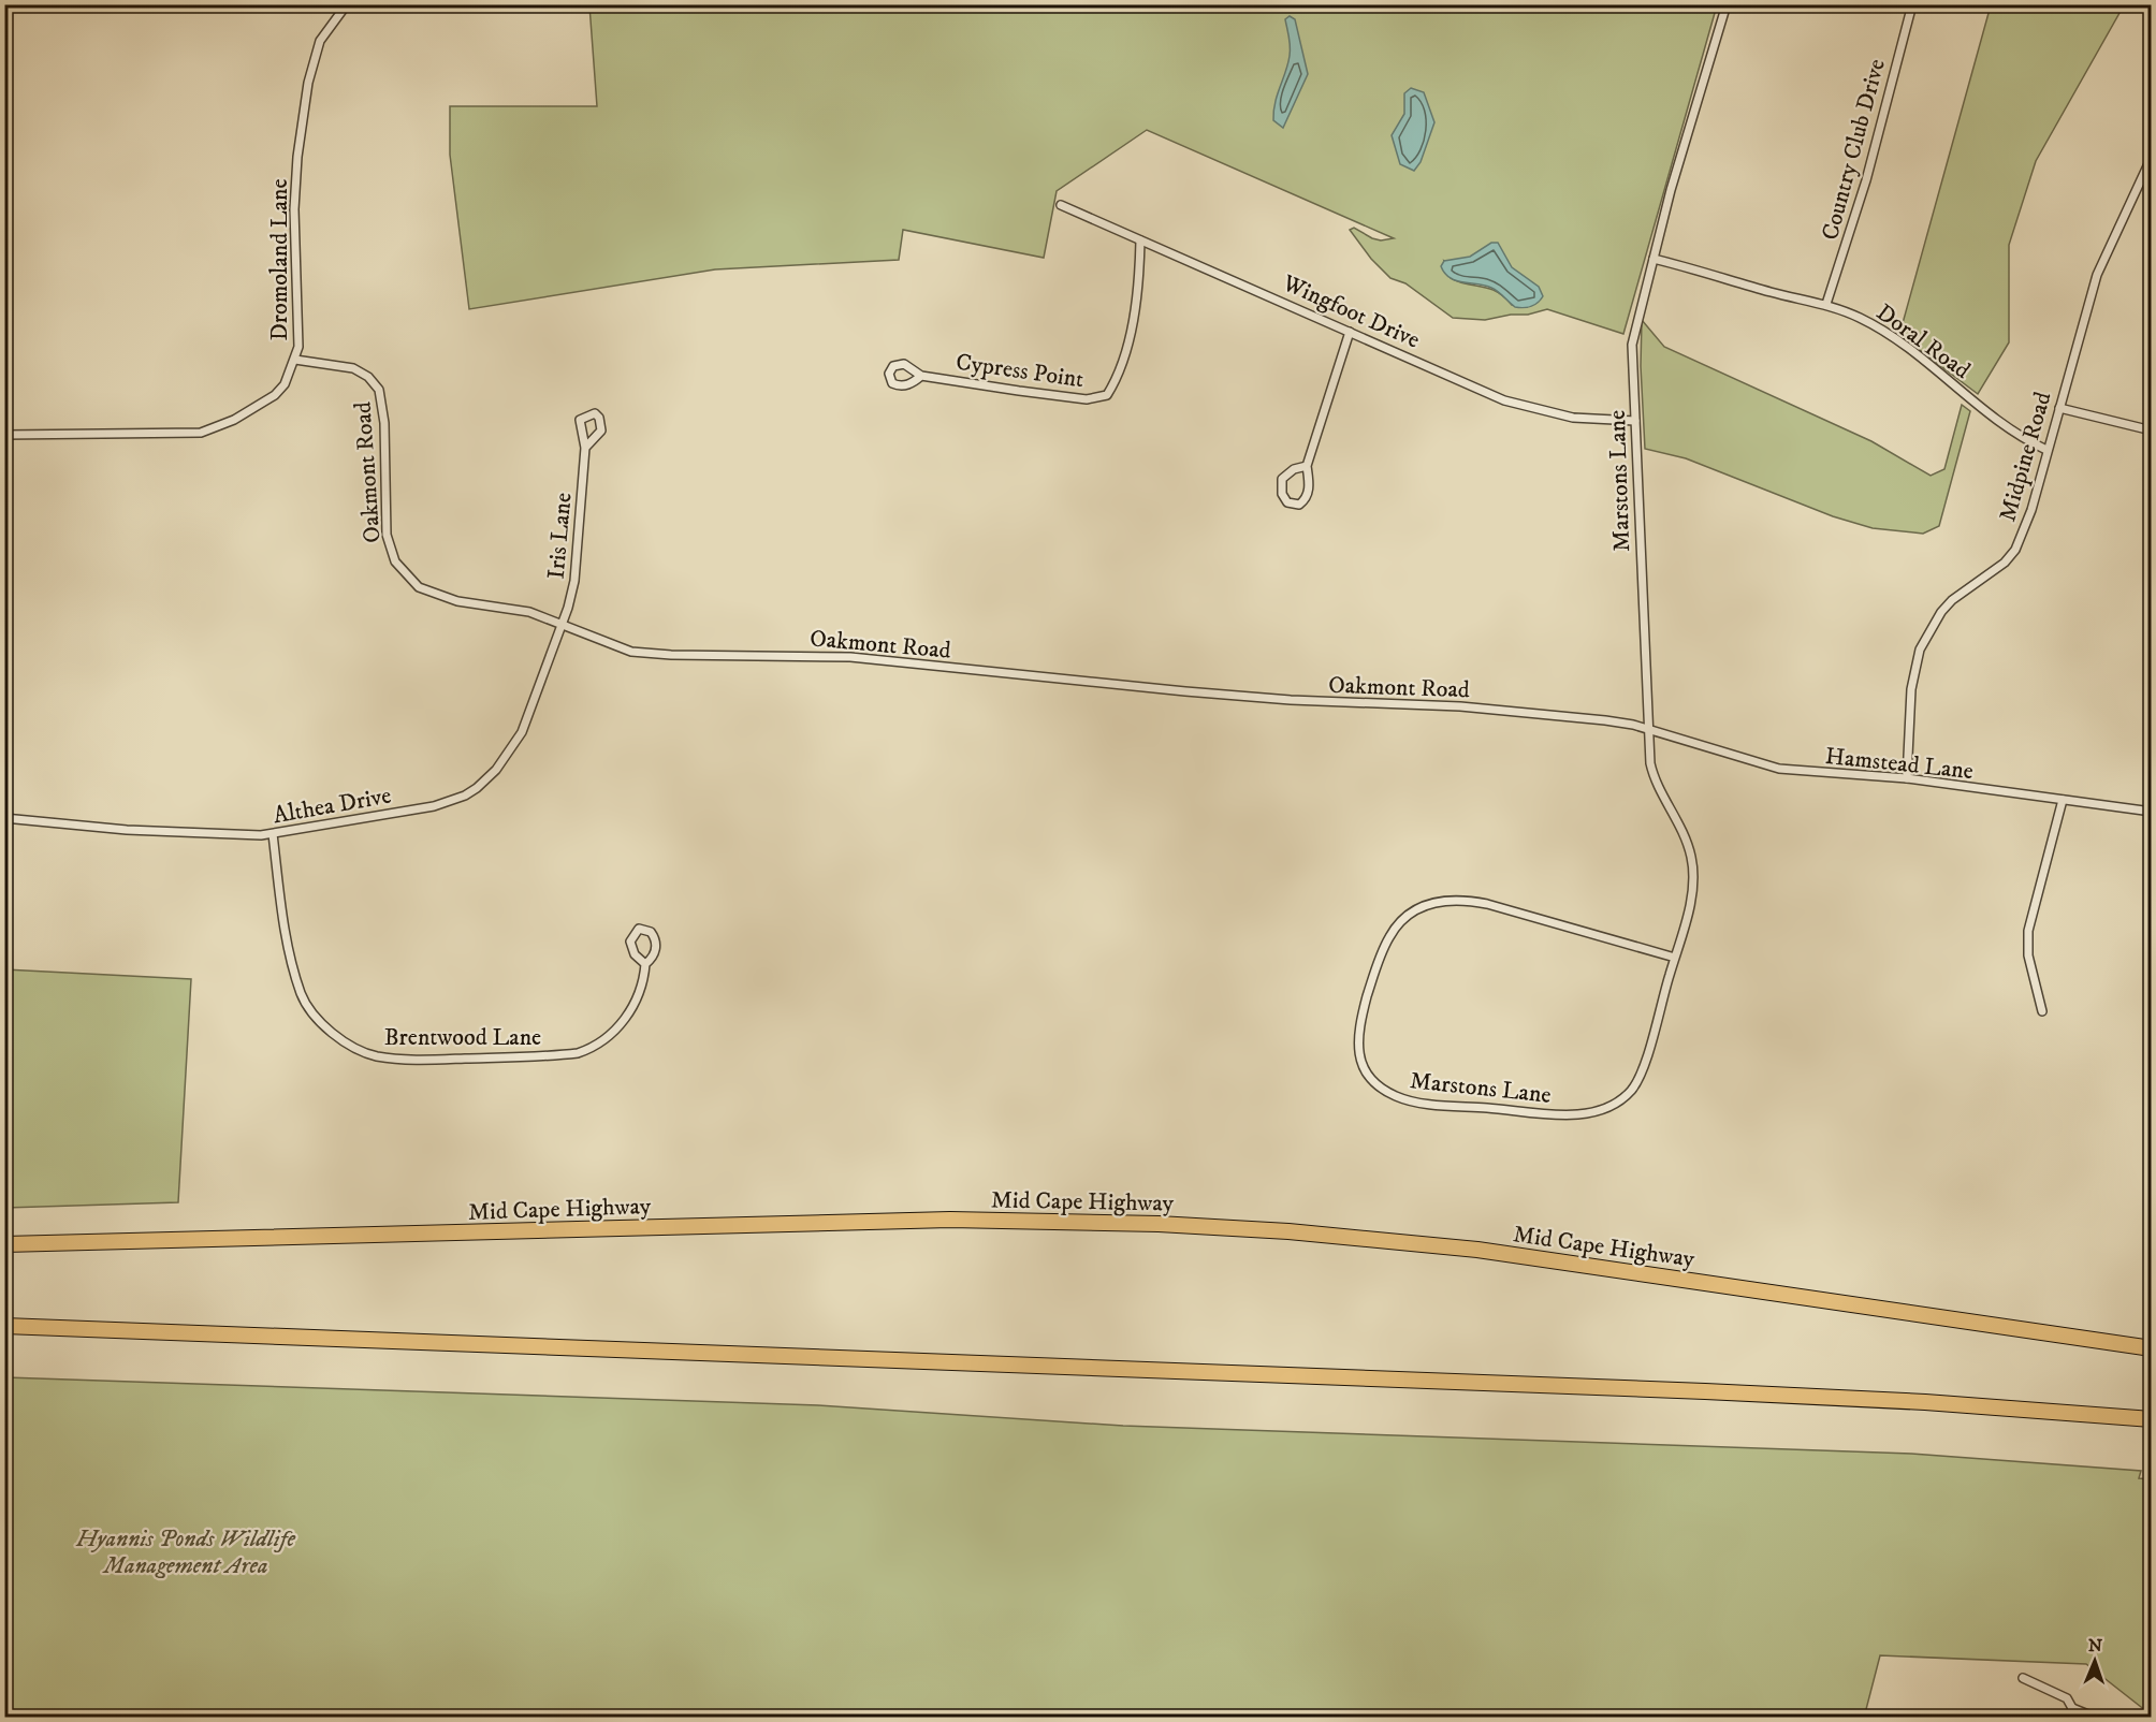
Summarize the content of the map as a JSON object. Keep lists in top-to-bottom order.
{
  "streets": {
    "highway": ["Mid Cape Highway"],
    "street": [
      "Country Club Drive",
      "Dromoland Lane",
      "Wingfoot Drive",
      "Doral Road",
      "Cypress Point",
      "Midpine Road",
      "Oakmont Road",
      "Marstons Lane",
      "Iris Lane",
      "Hamstead Lane",
      "Althea Drive",
      "Brentwood Lane"
    ]
  },
  "crossings": [
    ["Country Club Drive", "Doral Road"],
    ["Dromoland Lane", "Oakmont Road"],
    ["Wingfoot Drive", "Cypress Point"],
    ["Wingfoot Drive", "Marstons Lane"],
    ["Doral Road", "Midpine Road"],
    ["Doral Road", "Marstons Lane"],
    ["Midpine Road", "Hamstead Lane"],
    ["Oakmont Road", "Marstons Lane"],
    ["Oakmont Road", "Iris Lane"],
    ["Oakmont Road", "Hamstead Lane"],
    ["Oakmont Road", "Althea Drive"],
    ["Marstons Lane", "Hamstead Lane"],
    ["Iris Lane", "Althea Drive"],
    ["Althea Drive", "Brentwood Lane"]
  ],
  "parks": ["Hyannis Ponds Wildlife Management Area"],
  "north": "top"
}
